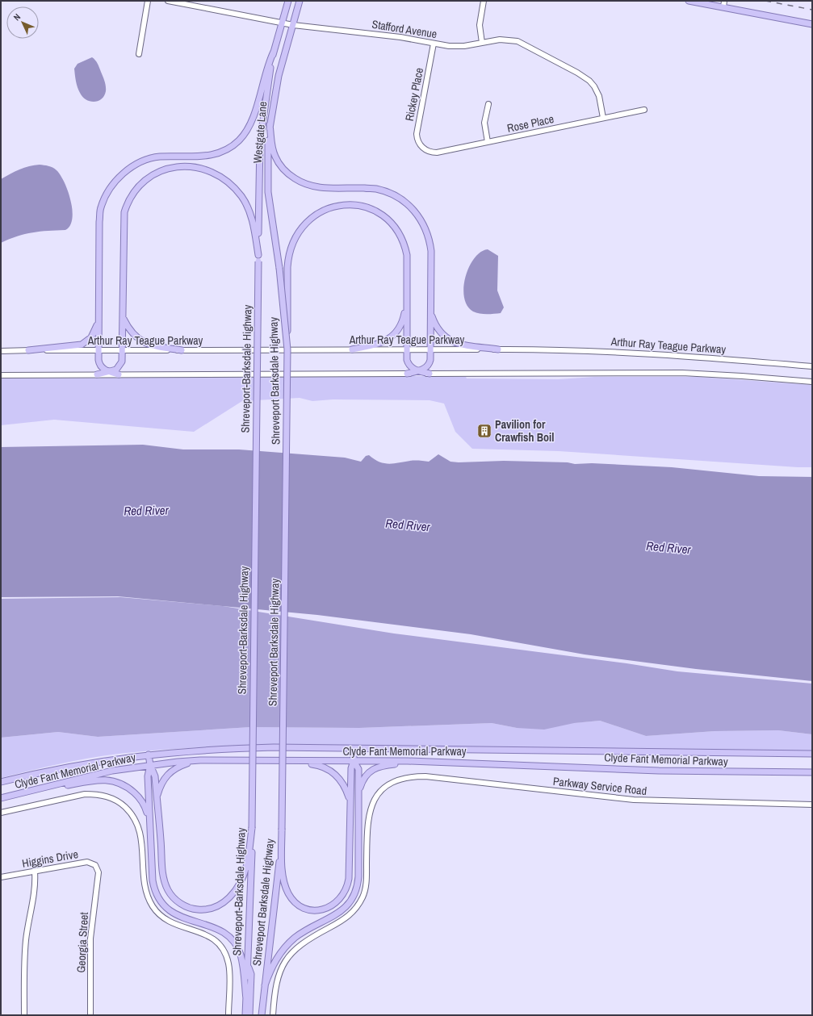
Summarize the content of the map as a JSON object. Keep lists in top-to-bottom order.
{
  "streets": {
    "main road": [
      "Westgate Lane",
      "Shreveport-Barksdale Highway",
      "Shreveport Barksdale Highway",
      "Clyde Fant Memorial Parkway"
    ],
    "street": [
      "Stafford Avenue",
      "Rickey Place",
      "Rose Place",
      "Arthur Ray Teague Parkway",
      "Parkway Service Road",
      "Higgins Drive",
      "Georgia Street"
    ]
  },
  "crossings": [
    ["Stafford Avenue", "Rickey Place"],
    ["Stafford Avenue", "Rose Place"],
    ["Stafford Avenue", "Westgate Lane"],
    ["Rickey Place", "Rose Place"],
    ["Westgate Lane", "Shreveport-Barksdale Highway"],
    ["Westgate Lane", "Shreveport Barksdale Highway"],
    ["Higgins Drive", "Georgia Street"]
  ],
  "water": ["Red River"],
  "places": {
    "building": ["Pavilion for Crawfish Boil"]
  },
  "north": "top left"
}
